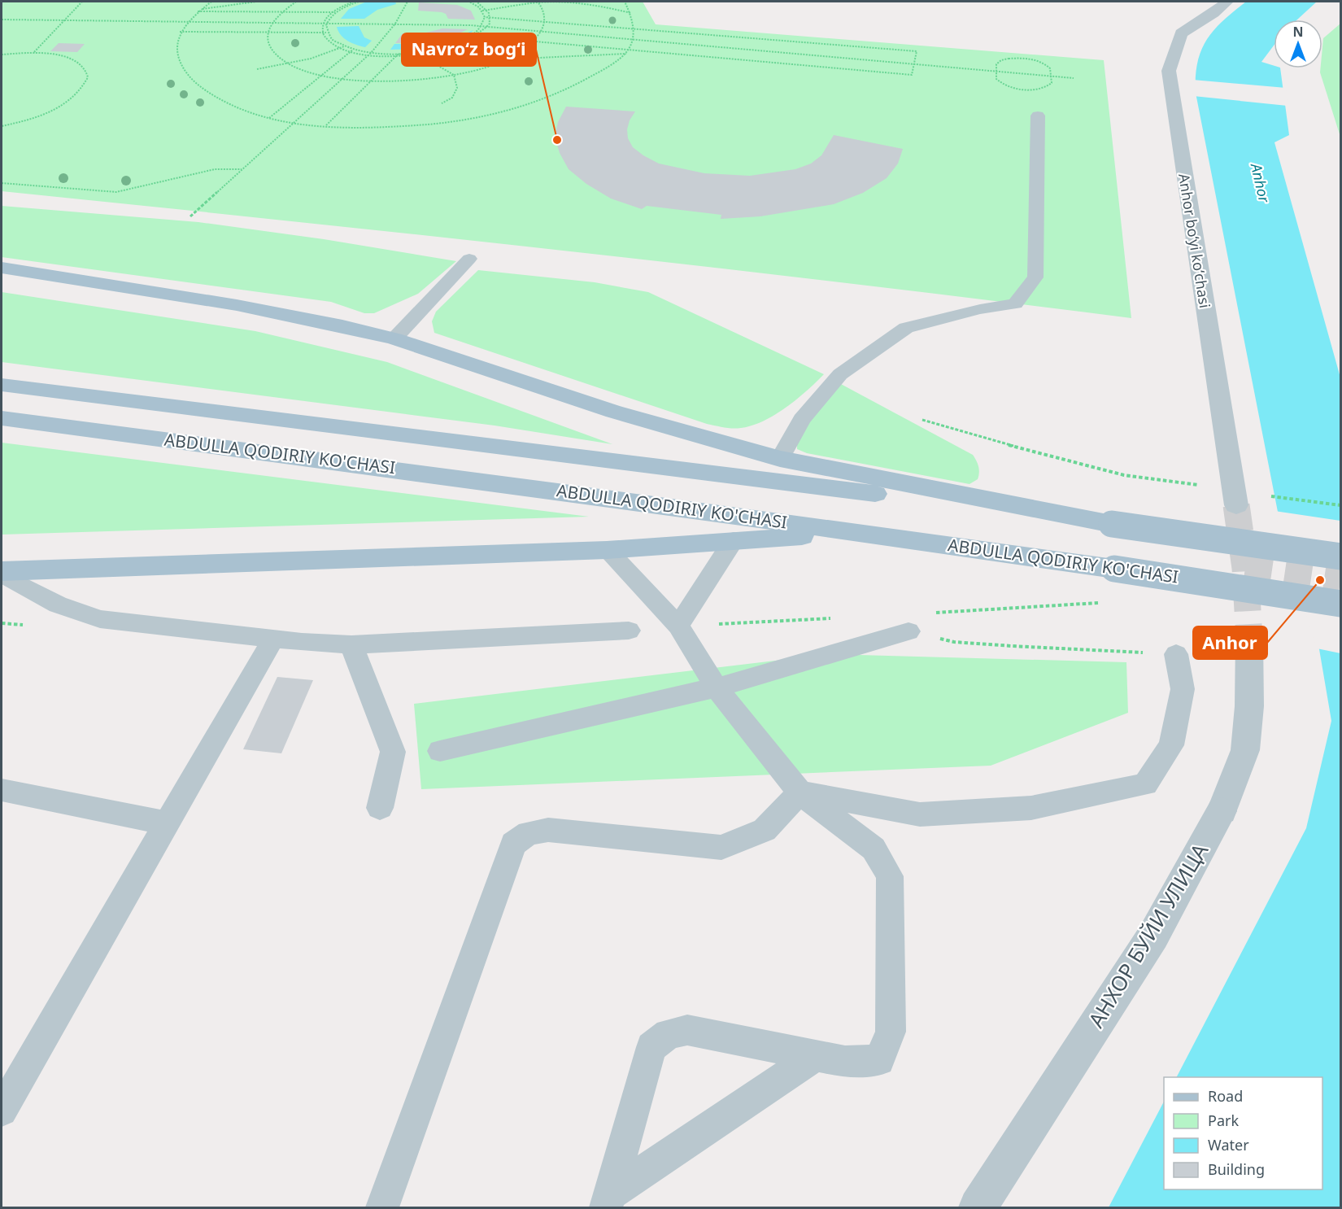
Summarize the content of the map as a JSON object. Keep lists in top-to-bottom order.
{
  "streets": {
    "main road": ["ABDULLA QODIRIY KO'CHASI"],
    "street": ["Anhor boʻyi koʻchasi", "АНХОР БУЙИ УЛИЦА"]
  },
  "water": ["Anhor"],
  "places": ["Navroʻz bogʻi", "Anhor"],
  "legend": [
    "Road",
    "Park",
    "Water",
    "Building"
  ],
  "north": "top"
}
